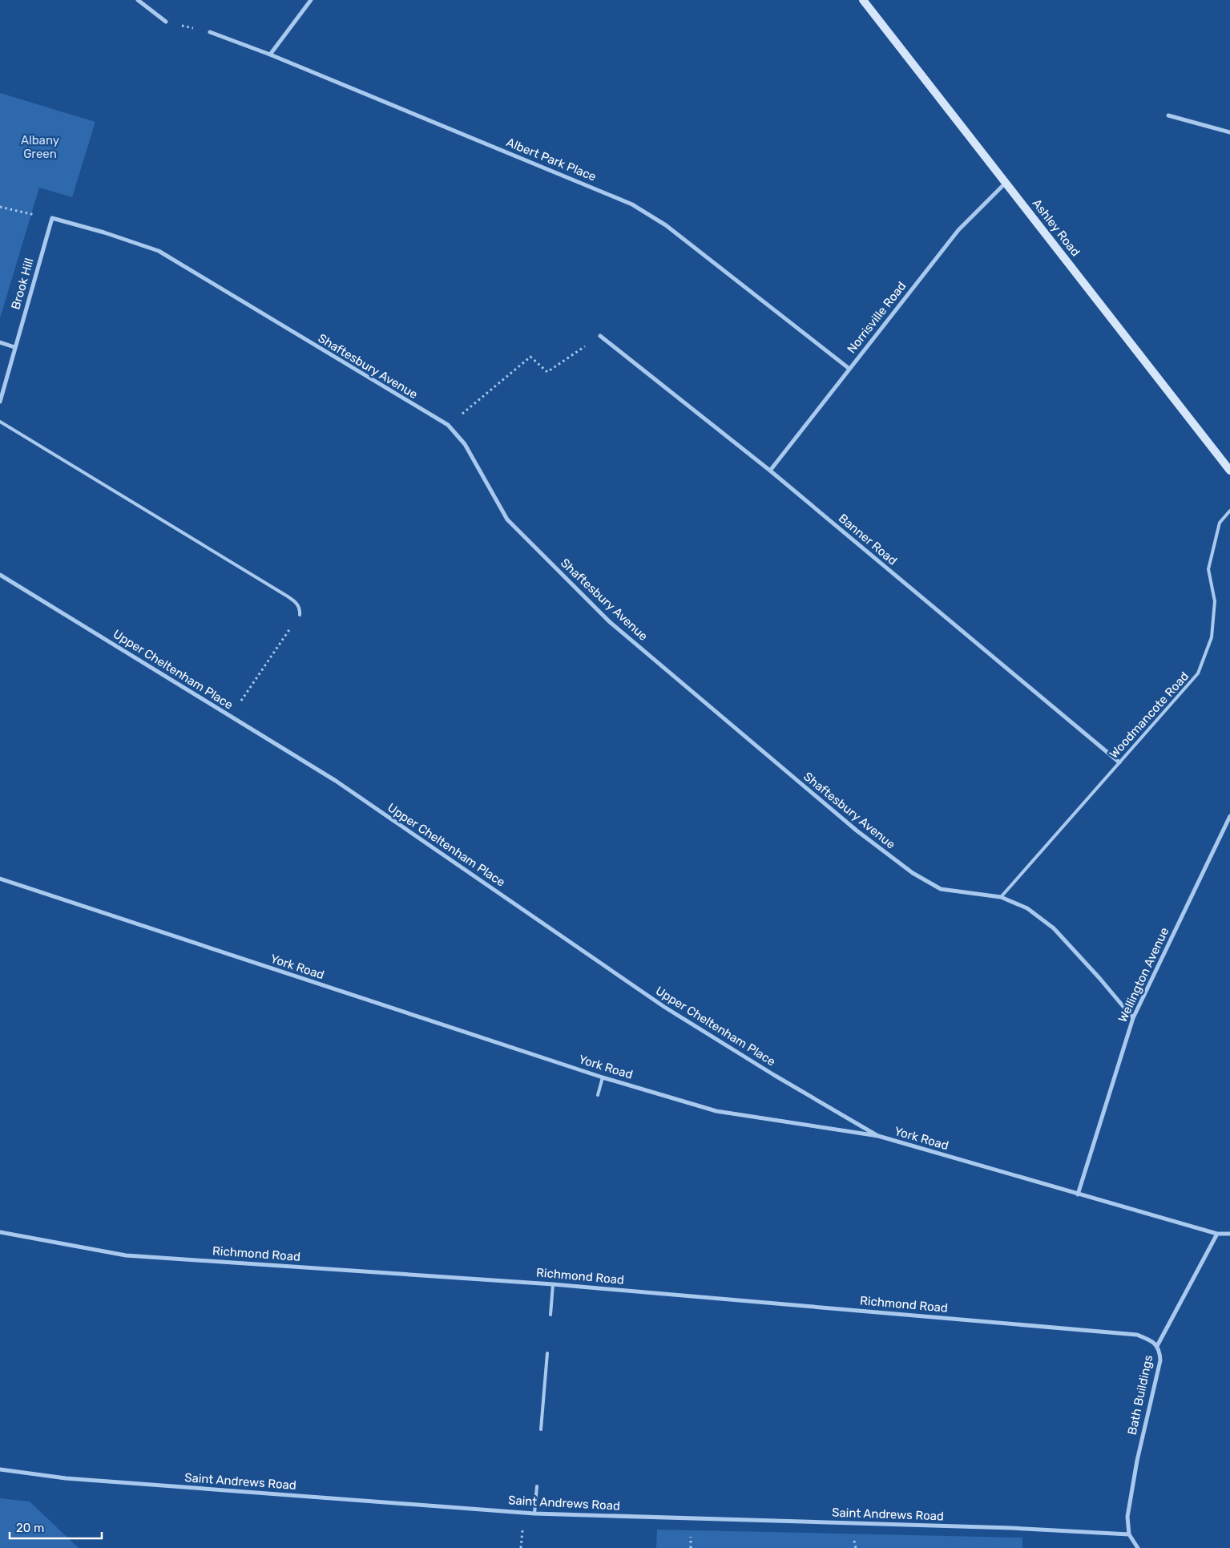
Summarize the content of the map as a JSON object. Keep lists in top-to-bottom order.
{
  "streets": {
    "main road": ["Ashley Road"],
    "street": [
      "Albert Park Place",
      "Brook Hill",
      "Norrisville Road",
      "Shaftesbury Avenue",
      "Banner Road",
      "Upper Cheltenham Place",
      "York Road",
      "Wellington Avenue",
      "Richmond Road",
      "Bath Buildings",
      "Saint Andrews Road"
    ],
    "lane": ["Woodmancote Road"]
  },
  "crossings": [
    ["Albert Park Place", "Norrisville Road"],
    ["Ashley Road", "Norrisville Road"],
    ["Brook Hill", "Shaftesbury Avenue"],
    ["Norrisville Road", "Banner Road"],
    ["Shaftesbury Avenue", "Woodmancote Road"],
    ["Shaftesbury Avenue", "Wellington Avenue"],
    ["Banner Road", "Woodmancote Road"],
    ["Upper Cheltenham Place", "York Road"],
    ["York Road", "Wellington Avenue"],
    ["York Road", "Bath Buildings"],
    ["Richmond Road", "Bath Buildings"],
    ["Bath Buildings", "Saint Andrews Road"]
  ],
  "parks": ["Albany Green"],
  "scale_bar": "20 m"
}
